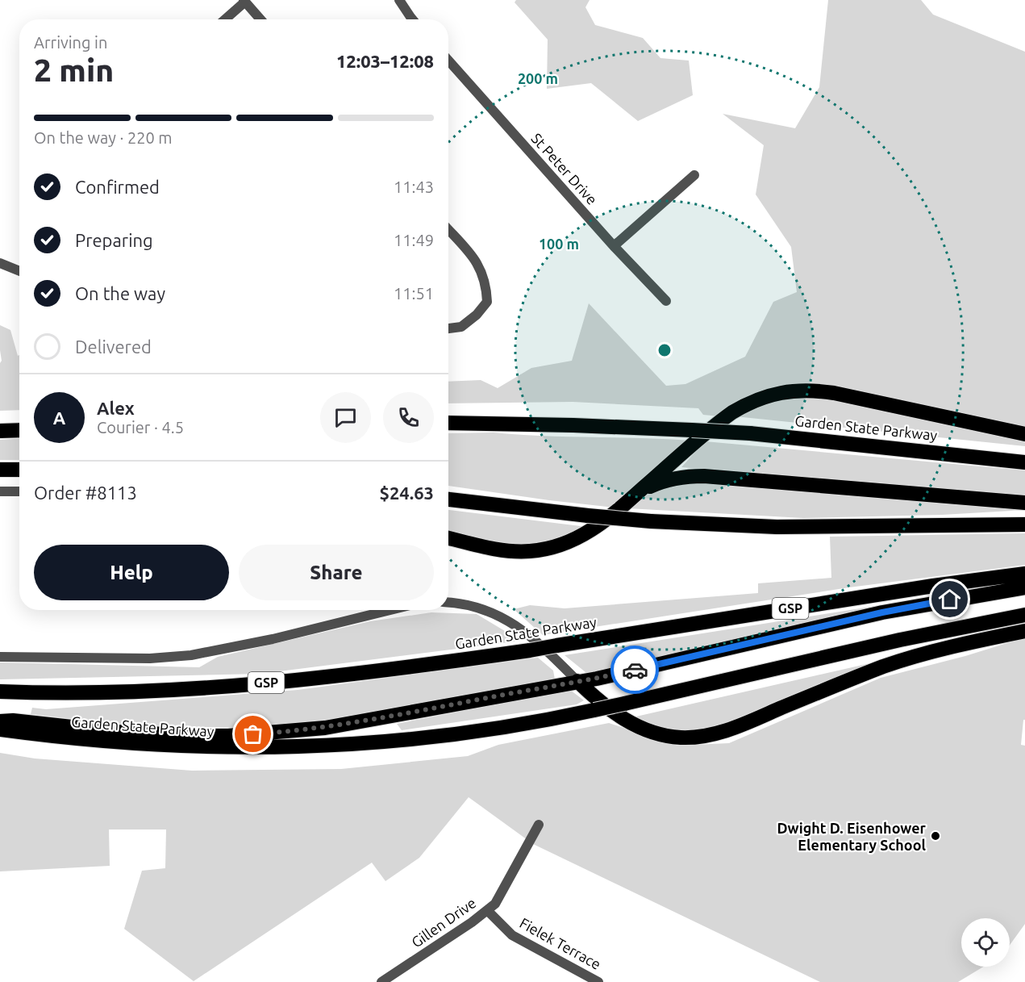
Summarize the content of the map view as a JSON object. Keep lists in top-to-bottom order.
{
  "streets": {
    "highway": ["Garden State Parkway", "GSP"],
    "street": ["St Peter Drive", "Gillen Drive", "Fielek Terrace"]
  },
  "crossings": [
    ["Gillen Drive", "Fielek Terrace"]
  ],
  "places": ["Dwight D. Eisenhower Elementary School"],
  "page": {
    "heading": ["2 min", "Arriving in", "12:03–12:08"],
    "panel": [
      "Alex",
      "Courier · 4.5",
      "Order #8113",
      "$24.63"
    ],
    "bar": "On the way · 220 m",
    "list": [
      ["Confirmed", "11:43"],
      ["Preparing", "11:49"],
      ["On the way", "11:51"],
      "Delivered"
    ],
    "round": "A",
    "buttons": ["Help", "Share"]
  },
  "rings": ["200 m", "100 m"]
}
